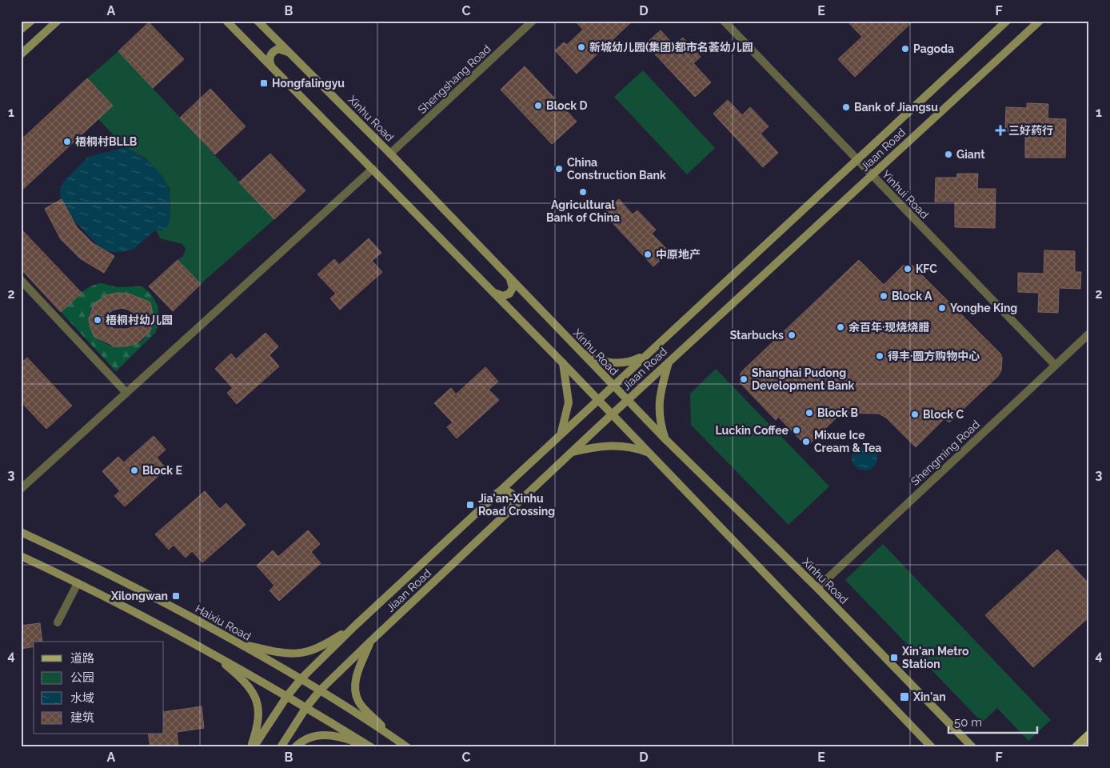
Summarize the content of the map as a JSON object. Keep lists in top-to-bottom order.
{
  "streets": {
    "main road": ["Xinhu Road", "Jiaan Road", "Haixiu Road"],
    "street": ["Shengshang Road", "Yinhui Road", "Shengming Road"]
  },
  "crossings": [
    ["Shengshang Road", "Xinhu Road"],
    ["Xinhu Road", "Jiaan Road"],
    ["Xinhu Road", "Shengming Road"],
    ["Jiaan Road", "Yinhui Road"],
    ["Jiaan Road", "Haixiu Road"],
    ["Yinhui Road", "Shengming Road"]
  ],
  "places": {
    "other": [
      "新城幼儿园(集团)都市名荟幼儿园",
      "Pagoda",
      "Block D",
      "Bank of Jiangsu",
      "梧桐村BLLB",
      "Giant",
      "China Construction Bank",
      "Agricultural Bank of China",
      "中原地产",
      "KFC",
      "Block A",
      "Yonghe King",
      "梧桐村幼儿园",
      "余百年·现烧烧腊",
      "Starbucks",
      "得丰·圆方购物中心",
      "Shanghai Pudong Development Bank",
      "Block B",
      "Block C",
      "Luckin Coffee",
      "Mixue Ice Cream & Tea",
      "Block E"
    ],
    "transit": [
      "Hongfalingyu",
      "Jia'an-Xinhu Road Crossing",
      "Xilongwan",
      "Xin'an Metro Station",
      "Xin'an"
    ],
    "health": ["三好药行"]
  },
  "legend": [
    "道路",
    "公园",
    "水域",
    "建筑"
  ],
  "scale_bar": "50 m",
  "grid": {
    "columns": [
      "A",
      "B",
      "C",
      "D",
      "E",
      "F"
    ],
    "rows": [
      "1",
      "2",
      "3",
      "4"
    ]
  }
}
